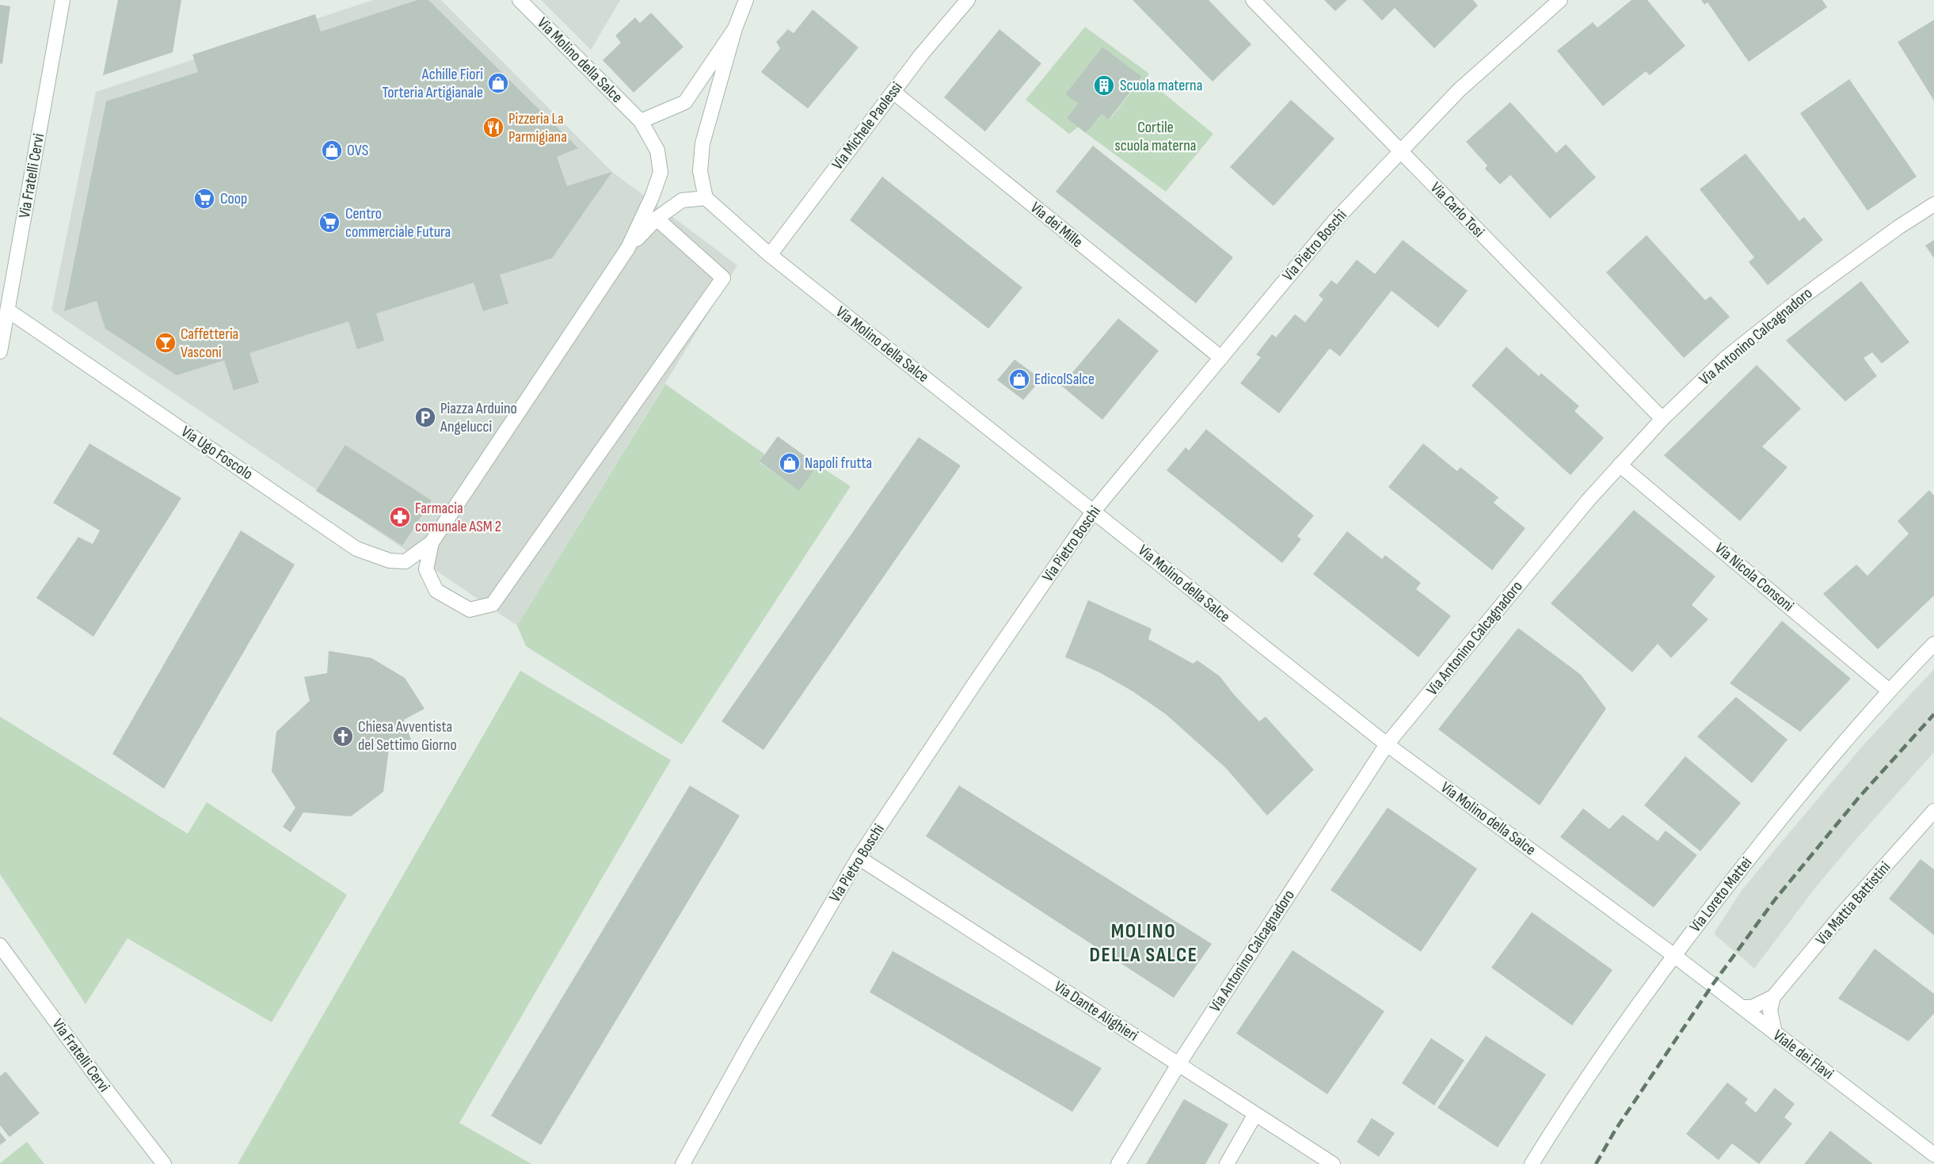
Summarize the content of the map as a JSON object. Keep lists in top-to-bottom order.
{
  "streets": {
    "street": [
      "Via Molino della Salce",
      "Via Michele Paolessi",
      "Via Fratelli Cervi",
      "Via Carlo Tosi",
      "Via dei Mille",
      "Via Pietro Boschi",
      "Via Antonino Calcagnadoro",
      "Via Ugo Foscolo",
      "Via Nicola Consoni",
      "Via Loreto Mattei",
      "Via Mattia Battistini",
      "Via Dante Alighieri",
      "Viale dei Flavi"
    ]
  },
  "crossings": [
    ["Via Molino della Salce", "Via Michele Paolessi"],
    ["Via Molino della Salce", "Via Pietro Boschi"],
    ["Via Molino della Salce", "Via Antonino Calcagnadoro"],
    ["Via Molino della Salce", "Via Loreto Mattei"],
    ["Via Molino della Salce", "Viale dei Flavi"],
    ["Via Michele Paolessi", "Via dei Mille"],
    ["Via Fratelli Cervi", "Via Ugo Foscolo"],
    ["Via Carlo Tosi", "Via Pietro Boschi"],
    ["Via Carlo Tosi", "Via Antonino Calcagnadoro"],
    ["Via dei Mille", "Via Pietro Boschi"],
    ["Via Pietro Boschi", "Via Dante Alighieri"],
    ["Via Antonino Calcagnadoro", "Via Nicola Consoni"],
    ["Via Antonino Calcagnadoro", "Via Dante Alighieri"],
    ["Via Nicola Consoni", "Via Loreto Mattei"],
    ["Via Loreto Mattei", "Viale dei Flavi"],
    ["Via Mattia Battistini", "Viale dei Flavi"]
  ],
  "districts": ["MOLINO DELLA SALCE"],
  "parks": ["Cortile scuola materna"],
  "places": {
    "shop": [
      "Achille Fiori Torteria Artigianale",
      "OVS",
      "EdicolSalce",
      "Napoli frutta"
    ],
    "building": ["Scuola materna"],
    "restaurant": ["Pizzeria La Parmigiana"],
    "supermarket": ["Coop", "Centro commerciale Futura"],
    "bar": ["Caffetteria Vasconi"],
    "parking": ["Piazza Arduino Angelucci"],
    "pharmacy": ["Farmacia comunale ASM 2"],
    "church": ["Chiesa Avventista del Settimo Giorno"]
  }
}
